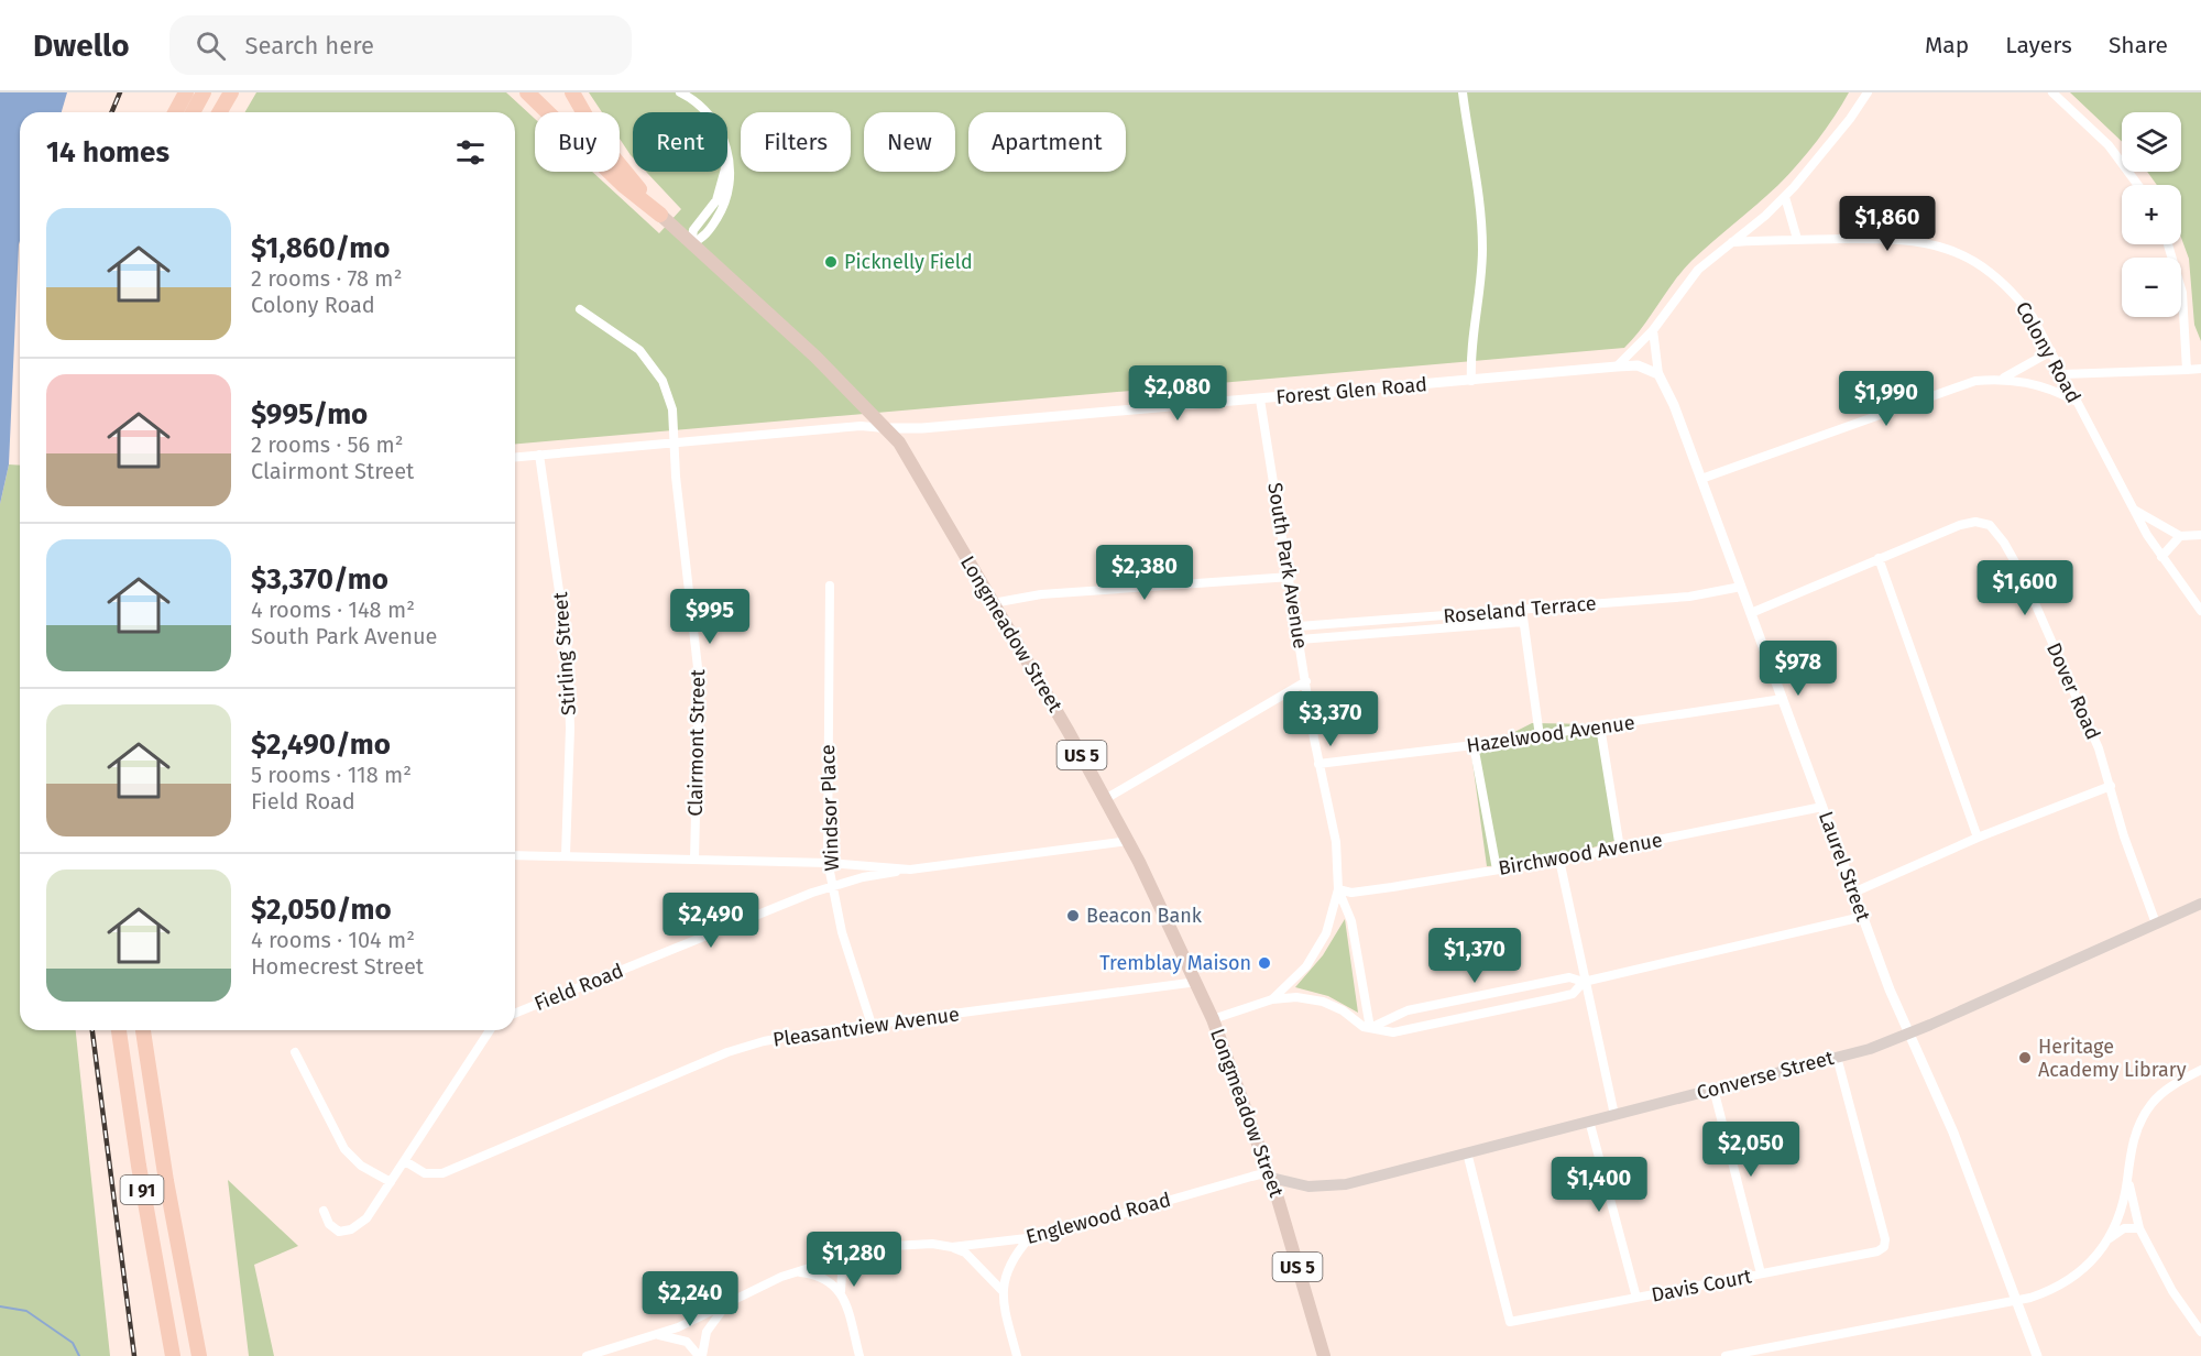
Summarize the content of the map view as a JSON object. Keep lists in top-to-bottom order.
{
  "streets": {
    "highway": ["US 5", "I 91"],
    "main road": ["Longmeadow Street", "Converse Street"],
    "street": [
      "Colony Road",
      "Forest Glen Road",
      "South Park Avenue",
      "Roseland Terrace",
      "Stirling Street",
      "Dover Road",
      "Hazelwood Avenue",
      "Clairmont Street",
      "Windsor Place",
      "Birchwood Avenue",
      "Laurel Street",
      "Field Road",
      "Pleasantview Avenue",
      "Englewood Road",
      "Davis Court"
    ]
  },
  "crossings": [
    ["Forest Glen Road", "South Park Avenue"],
    ["Forest Glen Road", "Longmeadow Street"],
    ["Forest Glen Road", "Laurel Street"],
    ["South Park Avenue", "Roseland Terrace"],
    ["South Park Avenue", "Longmeadow Street"],
    ["South Park Avenue", "Hazelwood Avenue"],
    ["South Park Avenue", "Birchwood Avenue"],
    ["Roseland Terrace", "Laurel Street"],
    ["Longmeadow Street", "US 5"],
    ["Longmeadow Street", "Field Road"],
    ["Longmeadow Street", "Pleasantview Avenue"],
    ["Longmeadow Street", "Converse Street"],
    ["Longmeadow Street", "Englewood Road"],
    ["Stirling Street", "Field Road"],
    ["Dover Road", "Laurel Street"],
    ["Dover Road", "Converse Street"],
    ["Hazelwood Avenue", "Laurel Street"],
    ["Clairmont Street", "Field Road"],
    ["Windsor Place", "Field Road"],
    ["Windsor Place", "Pleasantview Avenue"],
    ["Birchwood Avenue", "Laurel Street"],
    ["Laurel Street", "Converse Street"],
    ["Converse Street", "Englewood Road"],
    ["Converse Street", "Davis Court"]
  ],
  "places": [
    "Picknelly Field",
    "Beacon Bank",
    "Tremblay Maison",
    "Heritage Academy Library"
  ],
  "page": {
    "header": "Dwello",
    "search": "Search here",
    "nav": ["Map", "Layers", "Share"],
    "map_buttons": ["+", "−"],
    "chip": [
      "Buy",
      "Rent",
      "Filters",
      "New",
      "Apartment"
    ],
    "heading": "14 homes",
    "list": [
      {
        "name": "$1,860/mo",
        "note": "2 rooms · 78 m² · Colony Road"
      },
      {
        "name": "$995/mo",
        "note": "2 rooms · 56 m² · Clairmont Street"
      },
      {
        "name": "$3,370/mo",
        "note": "4 rooms · 148 m² · South Park Avenue"
      },
      {
        "name": "$2,490/mo",
        "note": "5 rooms · 118 m² · Field Road"
      },
      {
        "name": "$2,050/mo",
        "note": "4 rooms · 104 m² · Homecrest Street"
      }
    ],
    "price": [
      "$1,860",
      "$2,080",
      "$1,990",
      "$2,380",
      "$1,600",
      "$995",
      "$978",
      "$3,370",
      "$2,490",
      "$1,370",
      "$2,050",
      "$1,400",
      "$1,280",
      "$2,240"
    ]
  }
}
